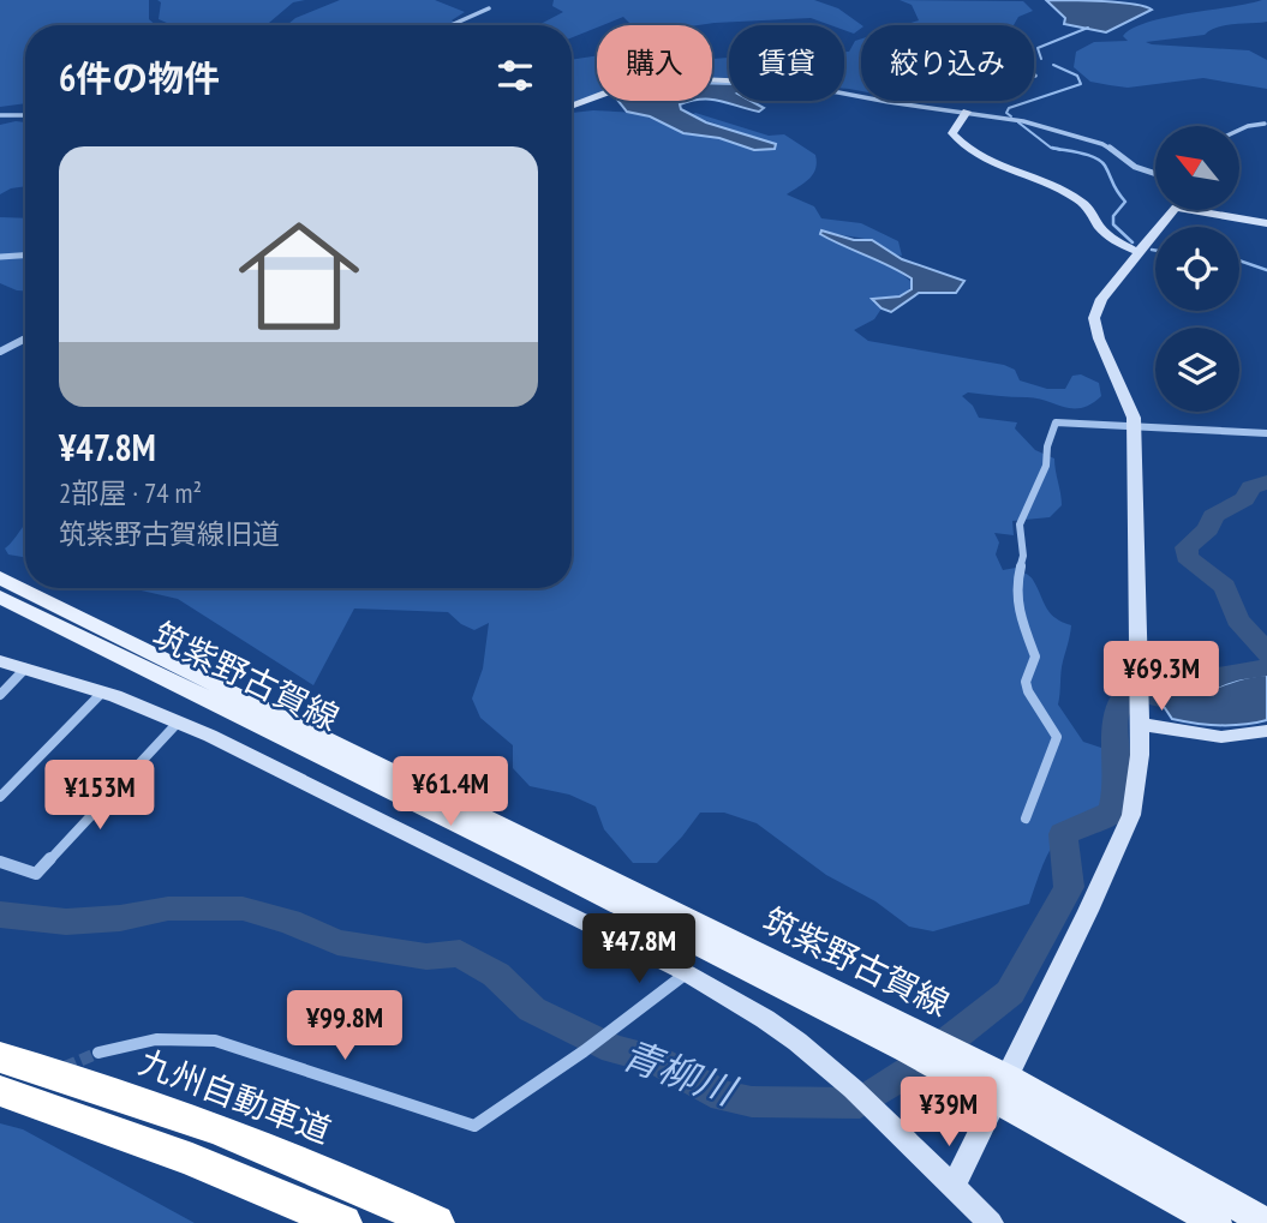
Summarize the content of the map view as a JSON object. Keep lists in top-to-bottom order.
{
  "streets": {
    "highway": ["九州自動車道"],
    "main road": ["筑紫野古賀線"]
  },
  "water": ["青柳川"],
  "north": "top left",
  "page": {
    "chip": ["購入", "賃貸", "絞り込み"],
    "heading": "6件の物件",
    "list": [
      {
        "name": "¥47.8M",
        "note": "2部屋 · 74 m² · 筑紫野古賀線旧道"
      }
    ],
    "price": [
      "¥69.3M",
      "¥61.4M",
      "¥153M",
      "¥47.8M",
      "¥99.8M",
      "¥39M"
    ]
  }
}
